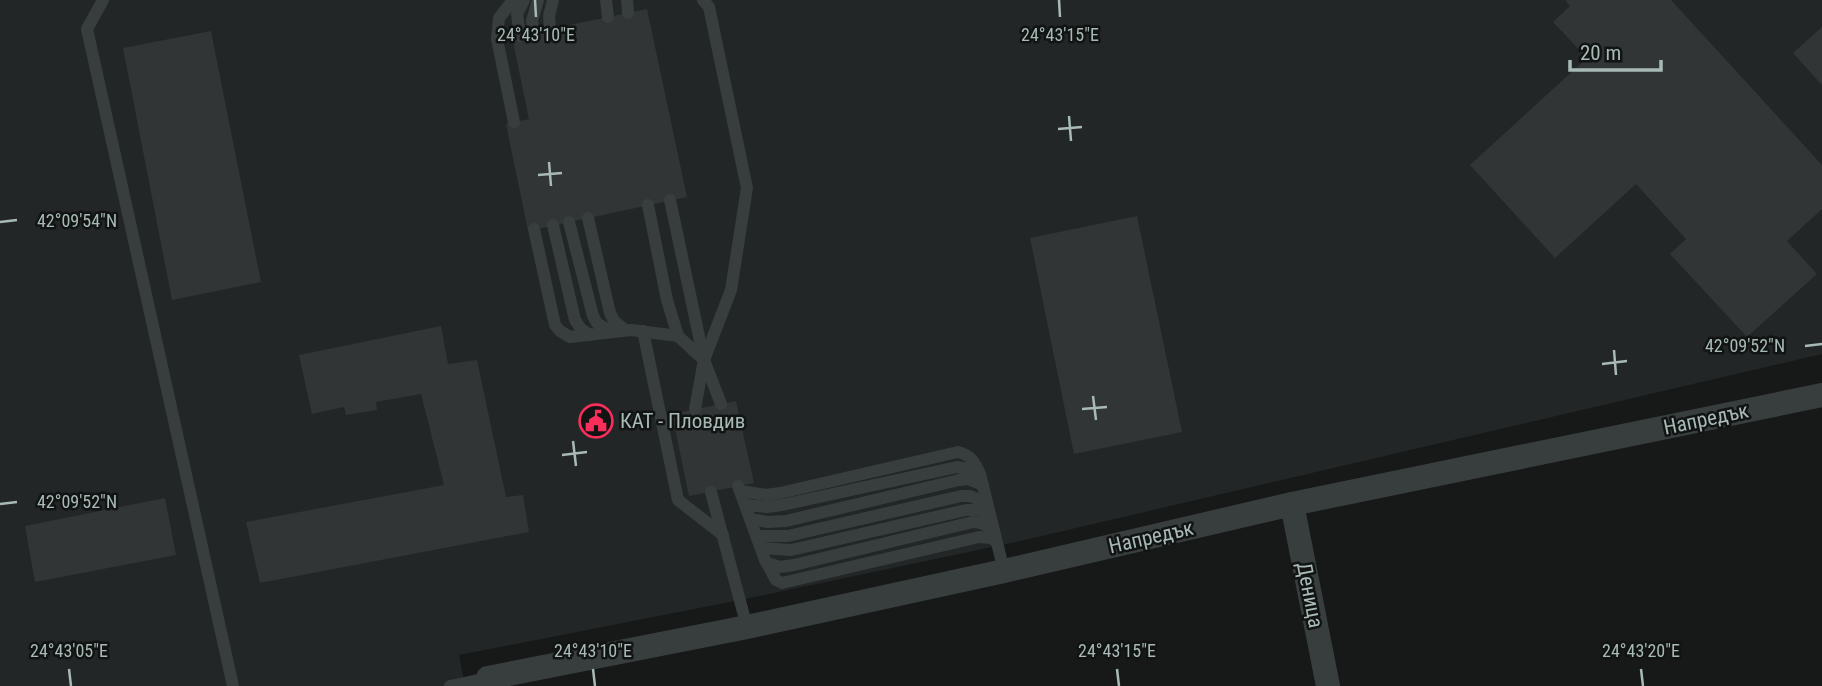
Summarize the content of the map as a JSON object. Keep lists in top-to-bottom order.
{
  "streets": {
    "street": ["Напредък", "Деница"]
  },
  "crossings": [
    ["Напредък", "Деница"]
  ],
  "places": {
    "public building": ["КАТ - Пловдив"]
  },
  "scale_bar": "20 m",
  "coordinates": [
    "24°43'10\"E",
    "24°43'15\"E",
    "42°09'54\"N",
    "42°09'52\"N",
    "24°43'05\"E",
    "24°43'20\"E"
  ]
}
